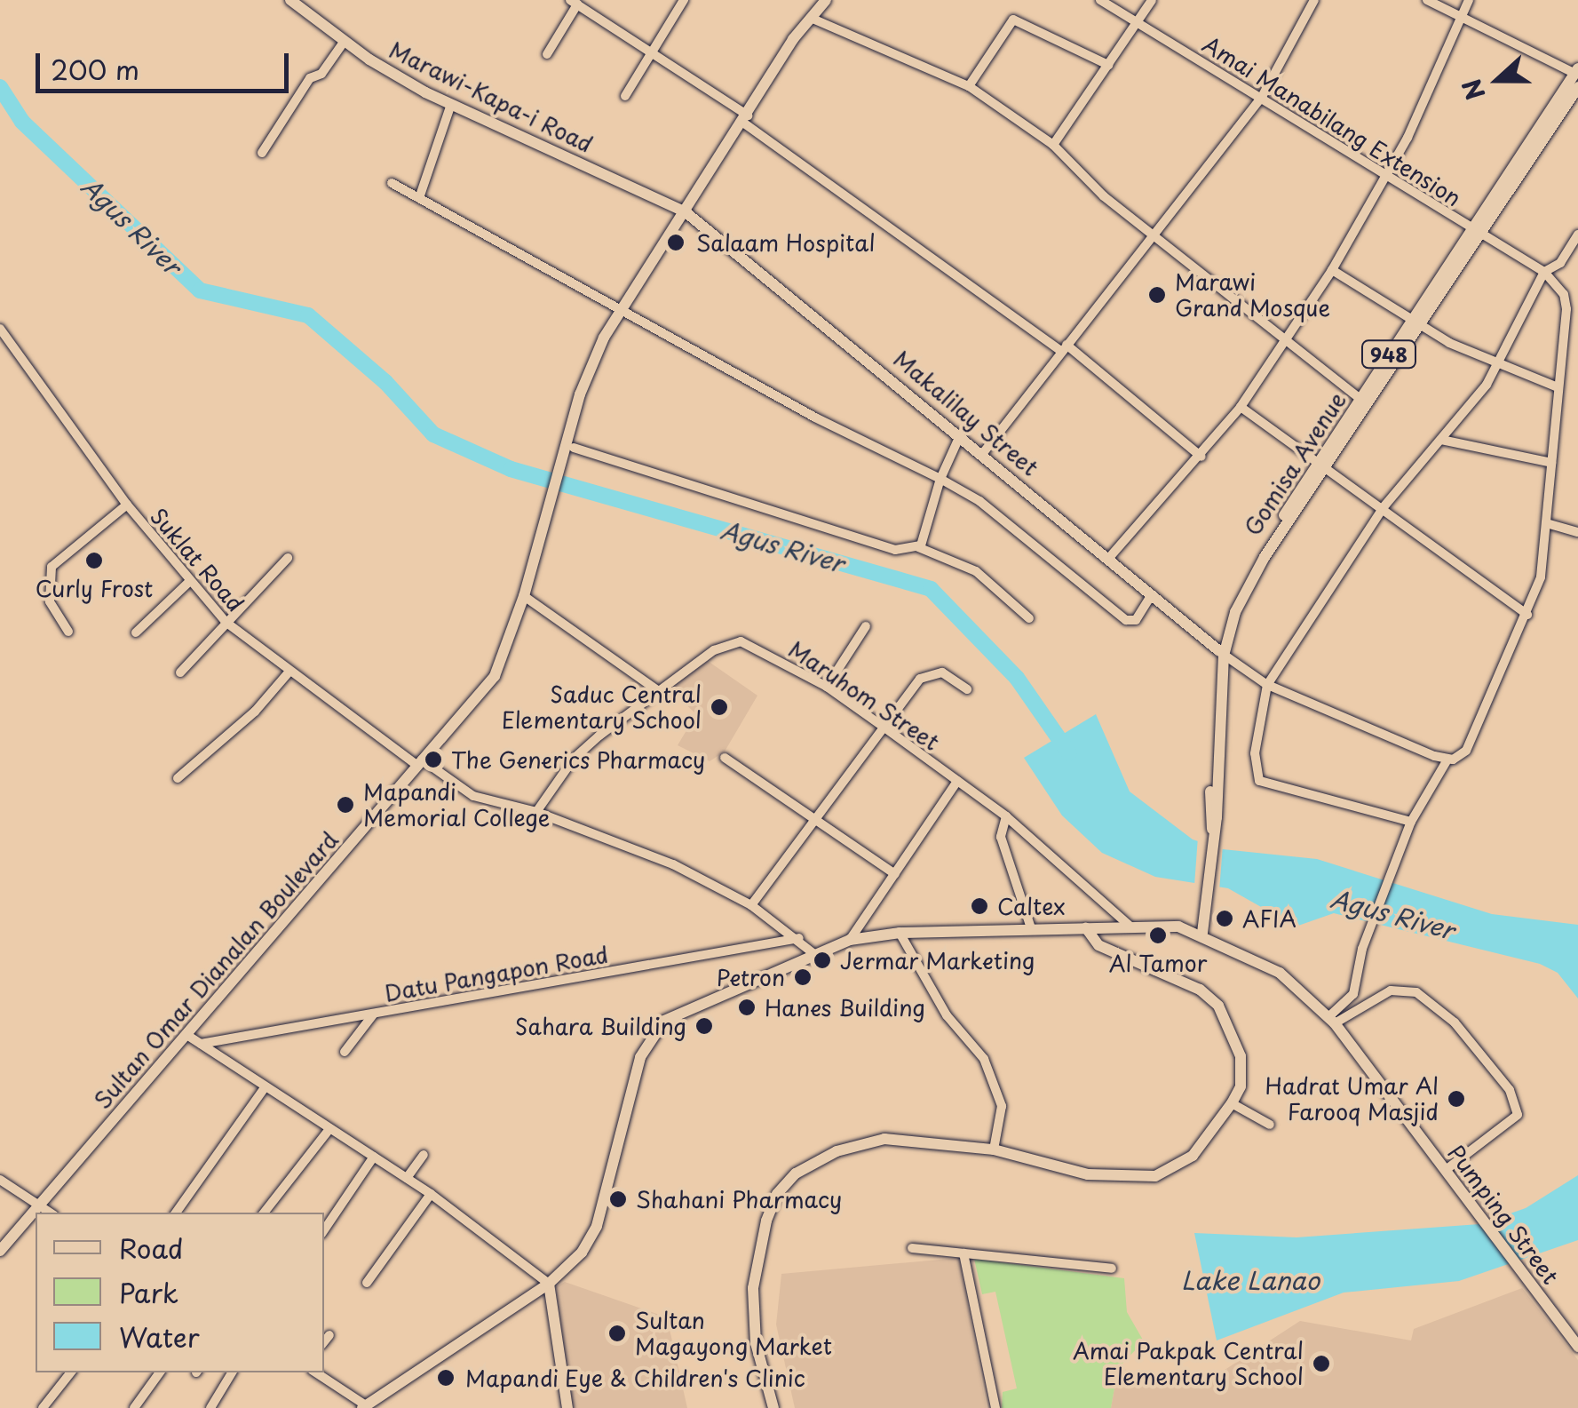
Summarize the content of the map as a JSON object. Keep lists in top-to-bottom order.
{
  "streets": {
    "main road": [
      "Marawi-Kapa-i Road",
      "948",
      "Makalilay Street",
      "Gomisa Avenue",
      "Sultan Omar Dianalan Boulevard",
      "Pumping Street"
    ],
    "street": [
      "Amai Manabilang Extension",
      "Suklat Road",
      "Maruhom Street",
      "Datu Pangapon Road"
    ]
  },
  "crossings": [
    ["Marawi-Kapa-i Road", "Makalilay Street"],
    ["Marawi-Kapa-i Road", "Sultan Omar Dianalan Boulevard"],
    ["Amai Manabilang Extension", "Gomisa Avenue"],
    ["Makalilay Street", "Gomisa Avenue"],
    ["Makalilay Street", "Sultan Omar Dianalan Boulevard"],
    ["Gomisa Avenue", "Pumping Street"],
    ["Suklat Road", "Maruhom Street"],
    ["Suklat Road", "Sultan Omar Dianalan Boulevard"],
    ["Suklat Road", "Datu Pangapon Road"],
    ["Suklat Road", "Pumping Street"],
    ["Maruhom Street", "Pumping Street"]
  ],
  "water": ["Agus River", "Lake Lanao"],
  "places": [
    "Salaam Hospital",
    "Marawi Grand Mosque",
    "Curly Frost",
    "Saduc Central Elementary School",
    "The Generics Pharmacy",
    "Mapandi Memorial College",
    "Caltex",
    "AFIA",
    "Al Tamor",
    "Jermar Marketing",
    "Petron",
    "Hanes Building",
    "Sahara Building",
    "Hadrat Umar Al Farooq Masjid",
    "Shahani Pharmacy",
    "Sultan Magayong Market",
    "Amai Pakpak Central Elementary School",
    "Mapandi Eye & Children's Clinic"
  ],
  "legend": ["Road", "Park", "Water"],
  "scale_bar": "200 m",
  "north": "left"
}
